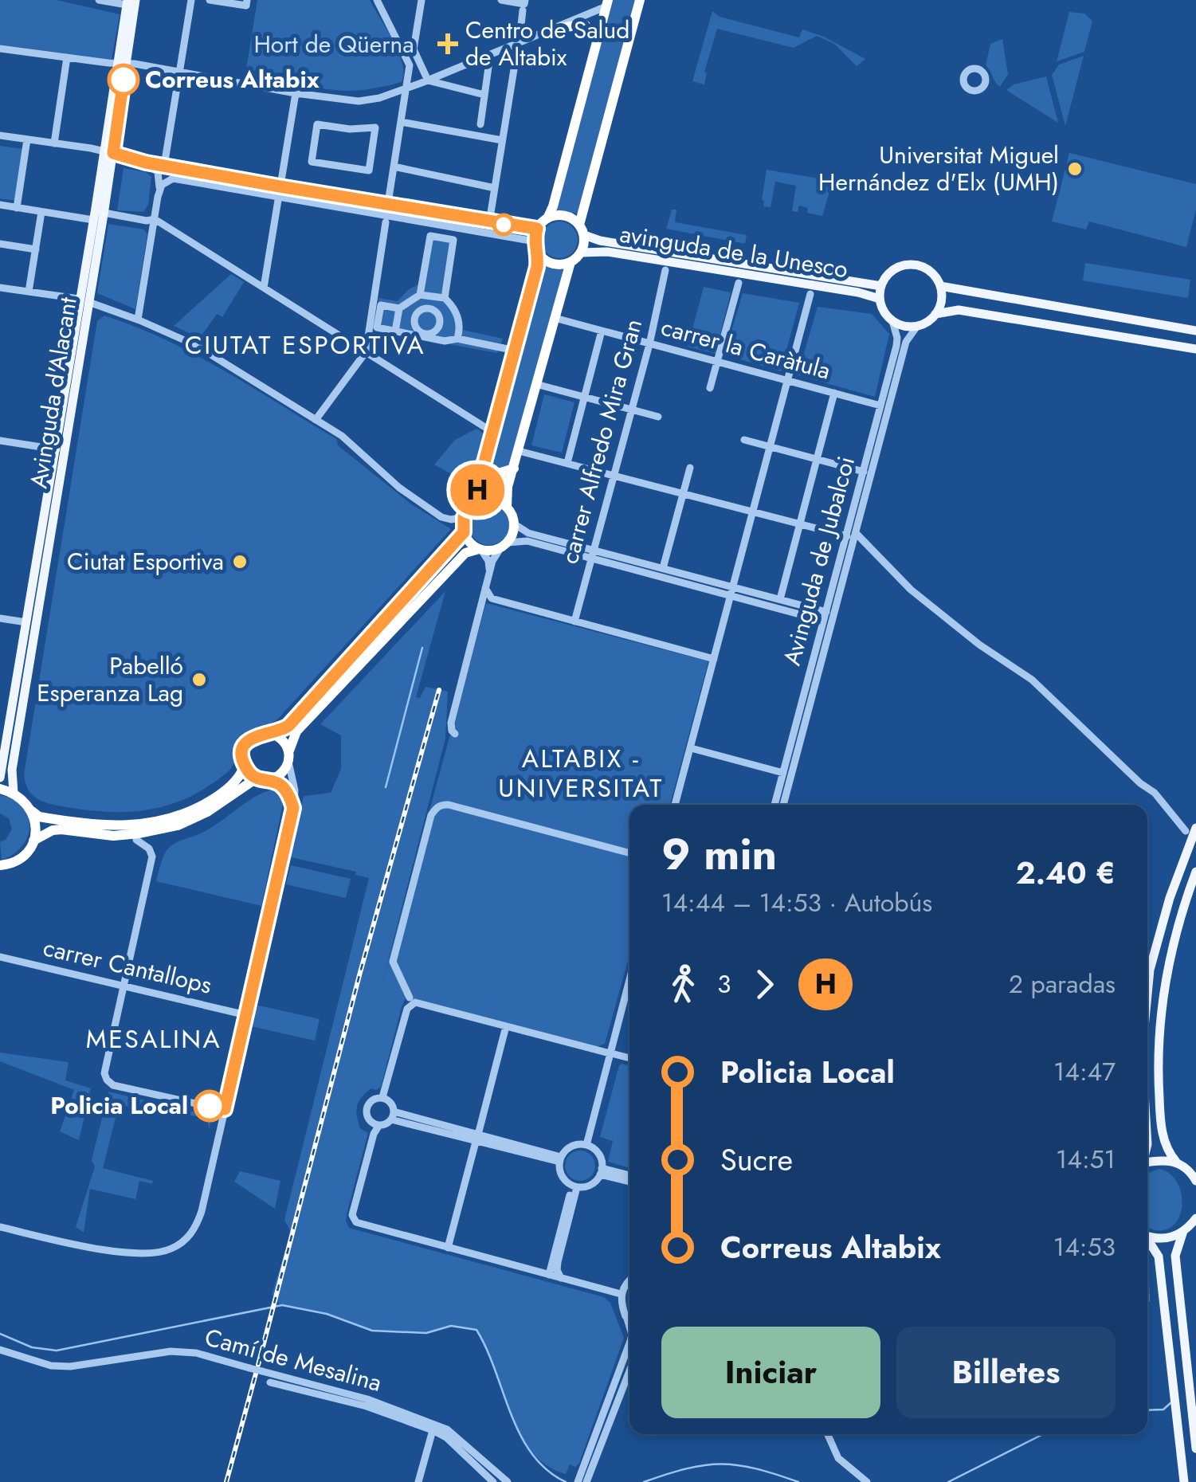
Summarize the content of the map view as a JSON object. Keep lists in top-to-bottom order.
{
  "streets": {
    "main road": ["avinguda de la Unesco", "Avinguda d'Alacant"],
    "street": [
      "carrer la Caràtula",
      "carrer Alfredo Mira Gran",
      "Avinguda de Jubalcoi",
      "carrer Cantallops",
      "Camí de Mesalina"
    ]
  },
  "crossings": [
    ["avinguda de la Unesco", "Avinguda de Jubalcoi"],
    ["carrer la Caràtula", "carrer Alfredo Mira Gran"],
    ["carrer la Caràtula", "Avinguda de Jubalcoi"]
  ],
  "districts": ["CIUTAT ESPORTIVA", "ALTABIX - UNIVERSITAT", "MESALINA"],
  "parks": ["Hort de Qüerna"],
  "places": {
    "health": ["Centro de Salud de Altabix"],
    "other": [
      "Correus Altabix",
      "Universitat Miguel Hernández d'Elx (UMH)",
      "Ciutat Esportiva",
      "Pabelló Esperanza Lag",
      "Policia Local"
    ]
  },
  "lines": ["bus line H"],
  "page": {
    "on_map": "H",
    "heading": ["9 min", "14:44 – 14:53 · Autobús", "2.40 €"],
    "legs": ["3", "H", "2 paradas"],
    "list": [
      {
        "name": "Policia Local",
        "value": "14:47"
      },
      {
        "name": "Sucre",
        "value": "14:51"
      },
      {
        "name": "Correus Altabix",
        "value": "14:53"
      }
    ],
    "buttons": ["Iniciar", "Billetes"]
  }
}
